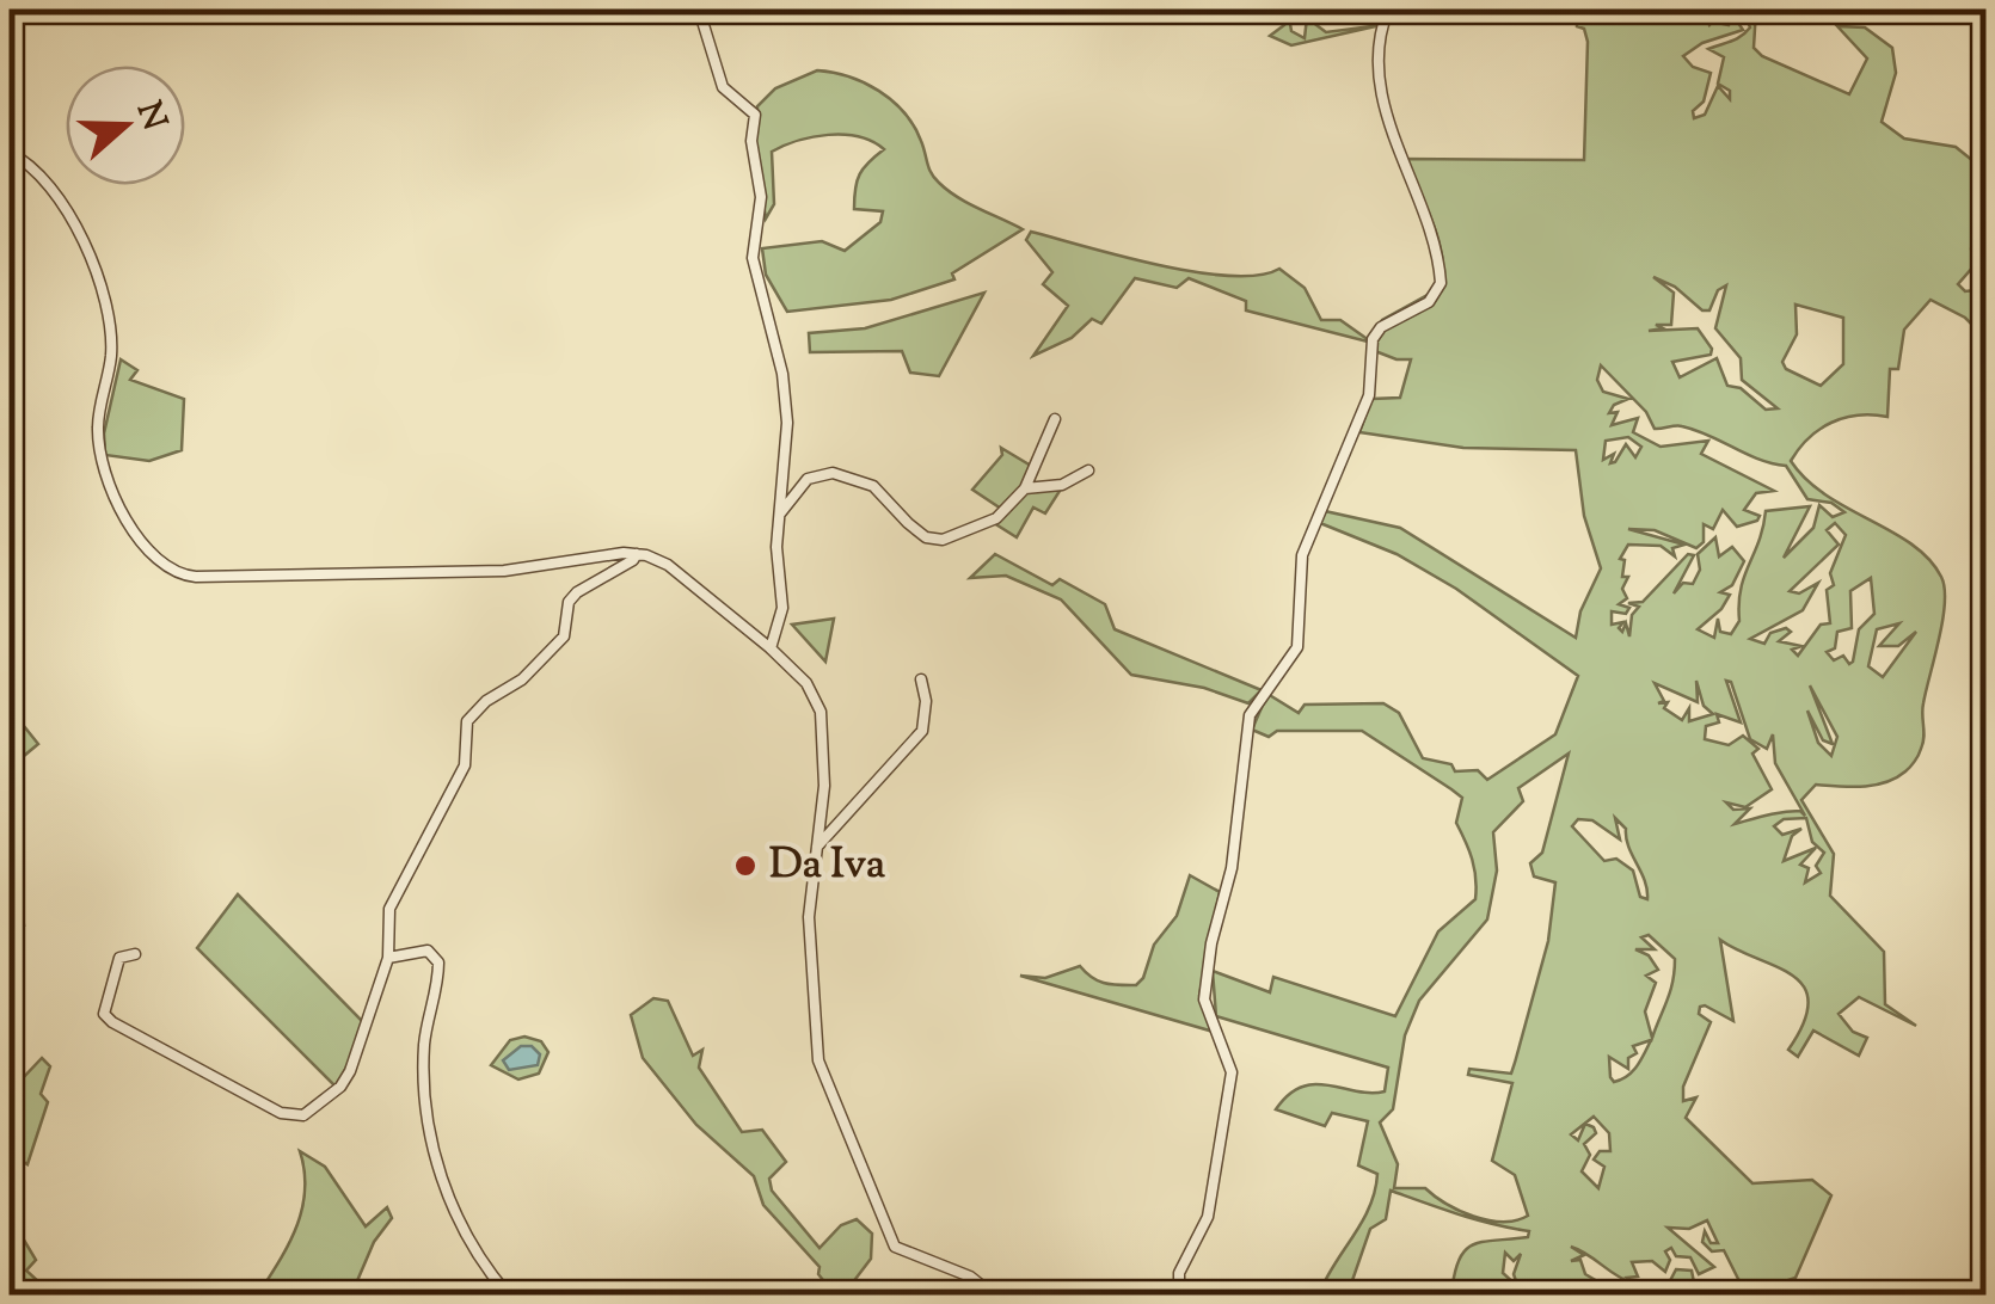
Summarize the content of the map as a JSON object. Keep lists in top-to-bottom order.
{
  "places": ["Da Iva"],
  "north": "right"
}
